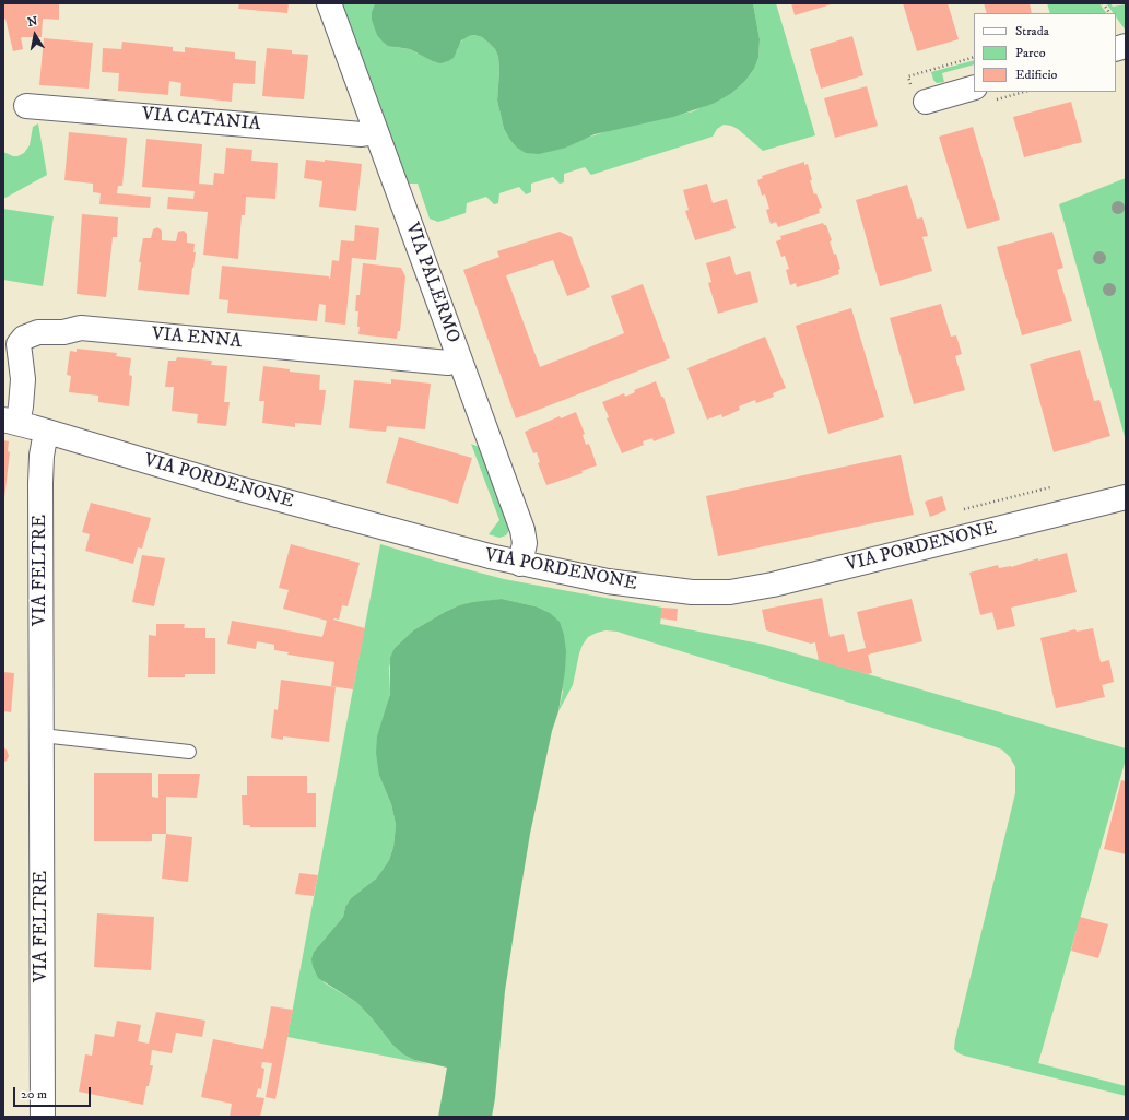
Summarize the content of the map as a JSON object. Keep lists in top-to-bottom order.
{
  "streets": {
    "street": [
      "VIA CATANIA",
      "VIA PALERMO",
      "VIA ENNA",
      "VIA PORDENONE",
      "VIA FELTRE"
    ]
  },
  "crossings": [
    ["VIA CATANIA", "VIA PALERMO"],
    ["VIA PALERMO", "VIA ENNA"],
    ["VIA PALERMO", "VIA PORDENONE"],
    ["VIA ENNA", "VIA PORDENONE"],
    ["VIA PORDENONE", "VIA FELTRE"]
  ],
  "legend": ["Strada", "Parco", "Edificio"],
  "scale_bar": "20 m",
  "north": "top"
}
